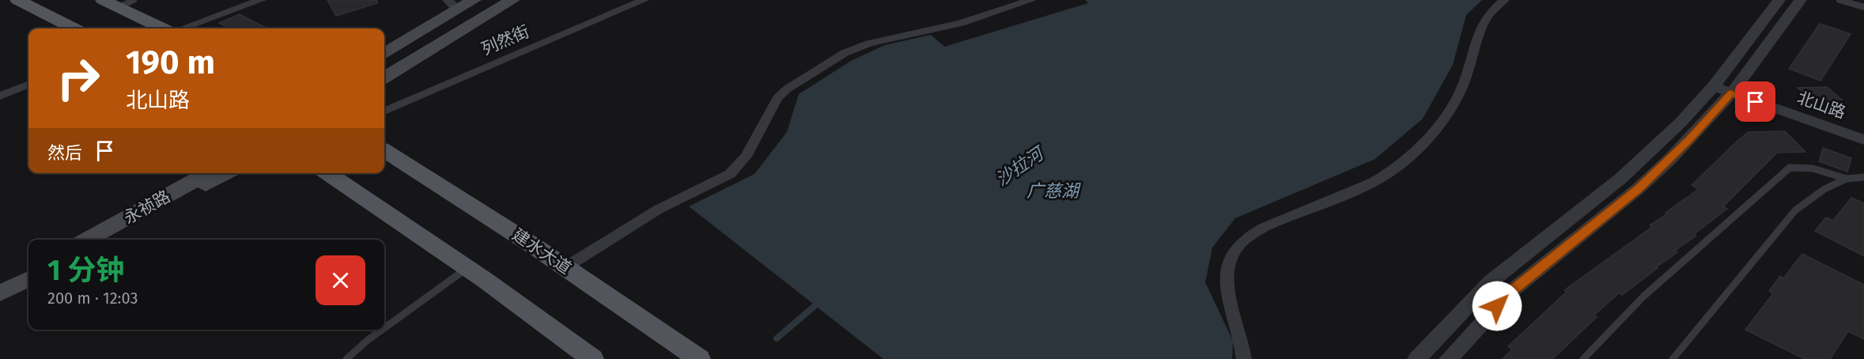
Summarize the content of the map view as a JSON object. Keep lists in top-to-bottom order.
{
  "streets": {
    "main road": ["永祯路", "建水大道"],
    "street": ["列然街", "北山路"]
  },
  "water": ["沙拉河", "广慈湖"],
  "page": {
    "turn": ["190 m", "北山路"],
    "then": "然后",
    "heading": ["1 分钟", "200 m · 12:03"]
  }
}
